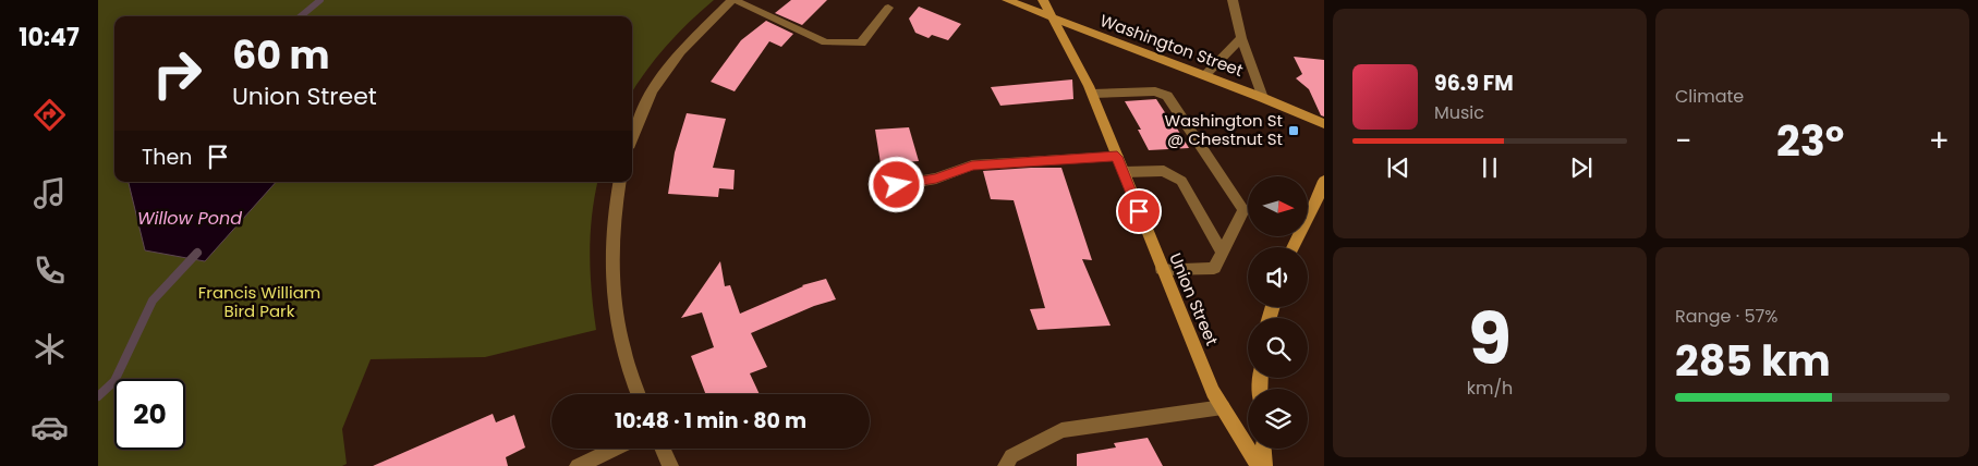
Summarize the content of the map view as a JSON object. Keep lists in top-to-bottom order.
{
  "streets": {
    "main road": ["Washington Street", "Union Street"]
  },
  "crossings": [
    ["Washington Street", "Union Street"]
  ],
  "water": ["Willow Pond"],
  "parks": ["Francis William Bird Park"],
  "places": {
    "transit": ["Washington St @ Chestnut St"]
  },
  "north": "right",
  "page": {
    "tabs": "10:47",
    "tile": [
      "Climate",
      ["9", "km/h"],
      ["Range · 57%", "285 km"]
    ],
    "turn": ["60 m", "Union Street"],
    "song": ["96.9 FM", "Music"],
    "heat": ["−", "23°", "+"],
    "then": "Then",
    "limit": "20",
    "trip": "10:48 · 1 min · 80 m"
  }
}
